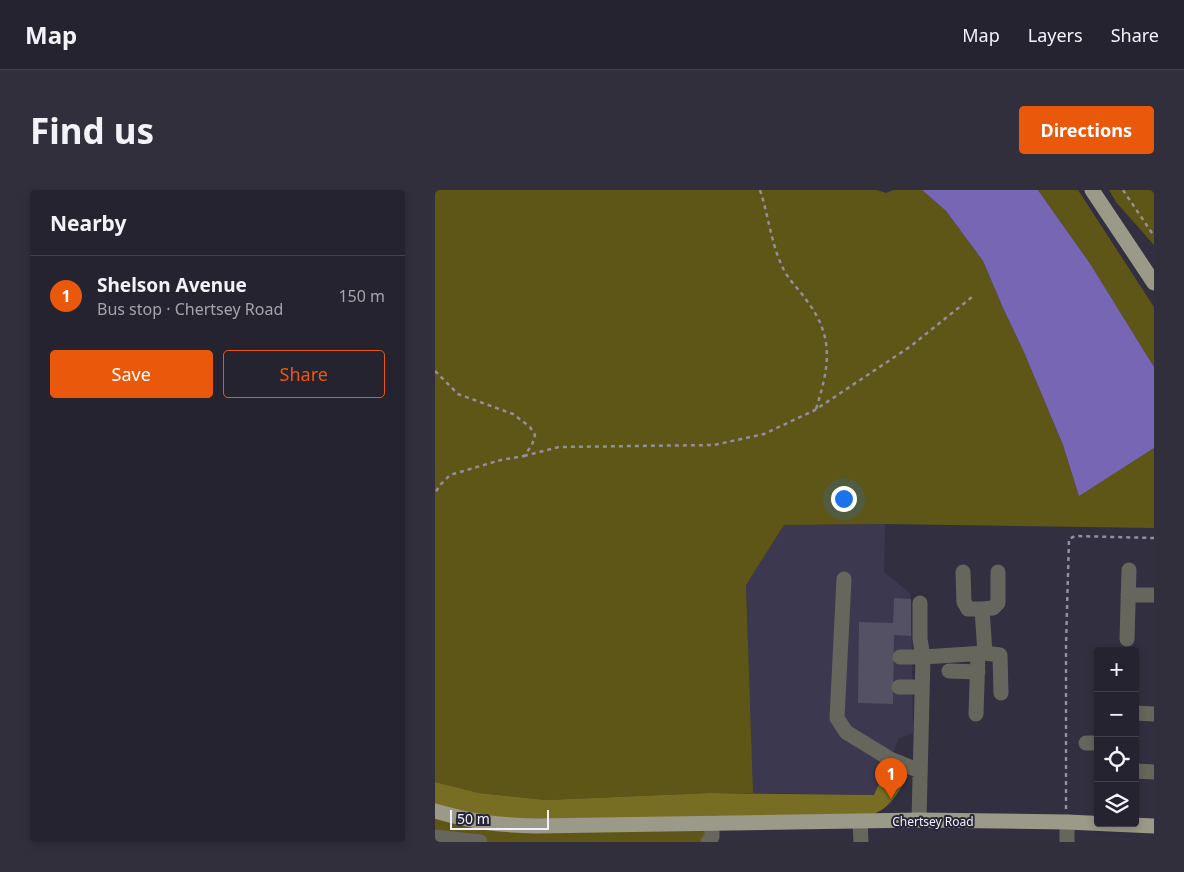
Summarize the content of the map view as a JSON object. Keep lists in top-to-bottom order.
{
  "streets": {
    "main road": ["Chertsey Road"]
  },
  "scale_bar": "50 m",
  "page": {
    "header": "Map",
    "nav": ["Map", "Layers", "Share"],
    "buttons": [
      "Directions",
      ["Save", "Share"]
    ],
    "title": "Find us",
    "heading": "Nearby",
    "list": [
      {
        "mark": "1",
        "name": "Shelson Avenue",
        "note": "Bus stop · Chertsey Road",
        "value": "150 m"
      }
    ],
    "map_buttons": ["+", "−"],
    "pins": "1",
    "scale": "50 m"
  }
}
